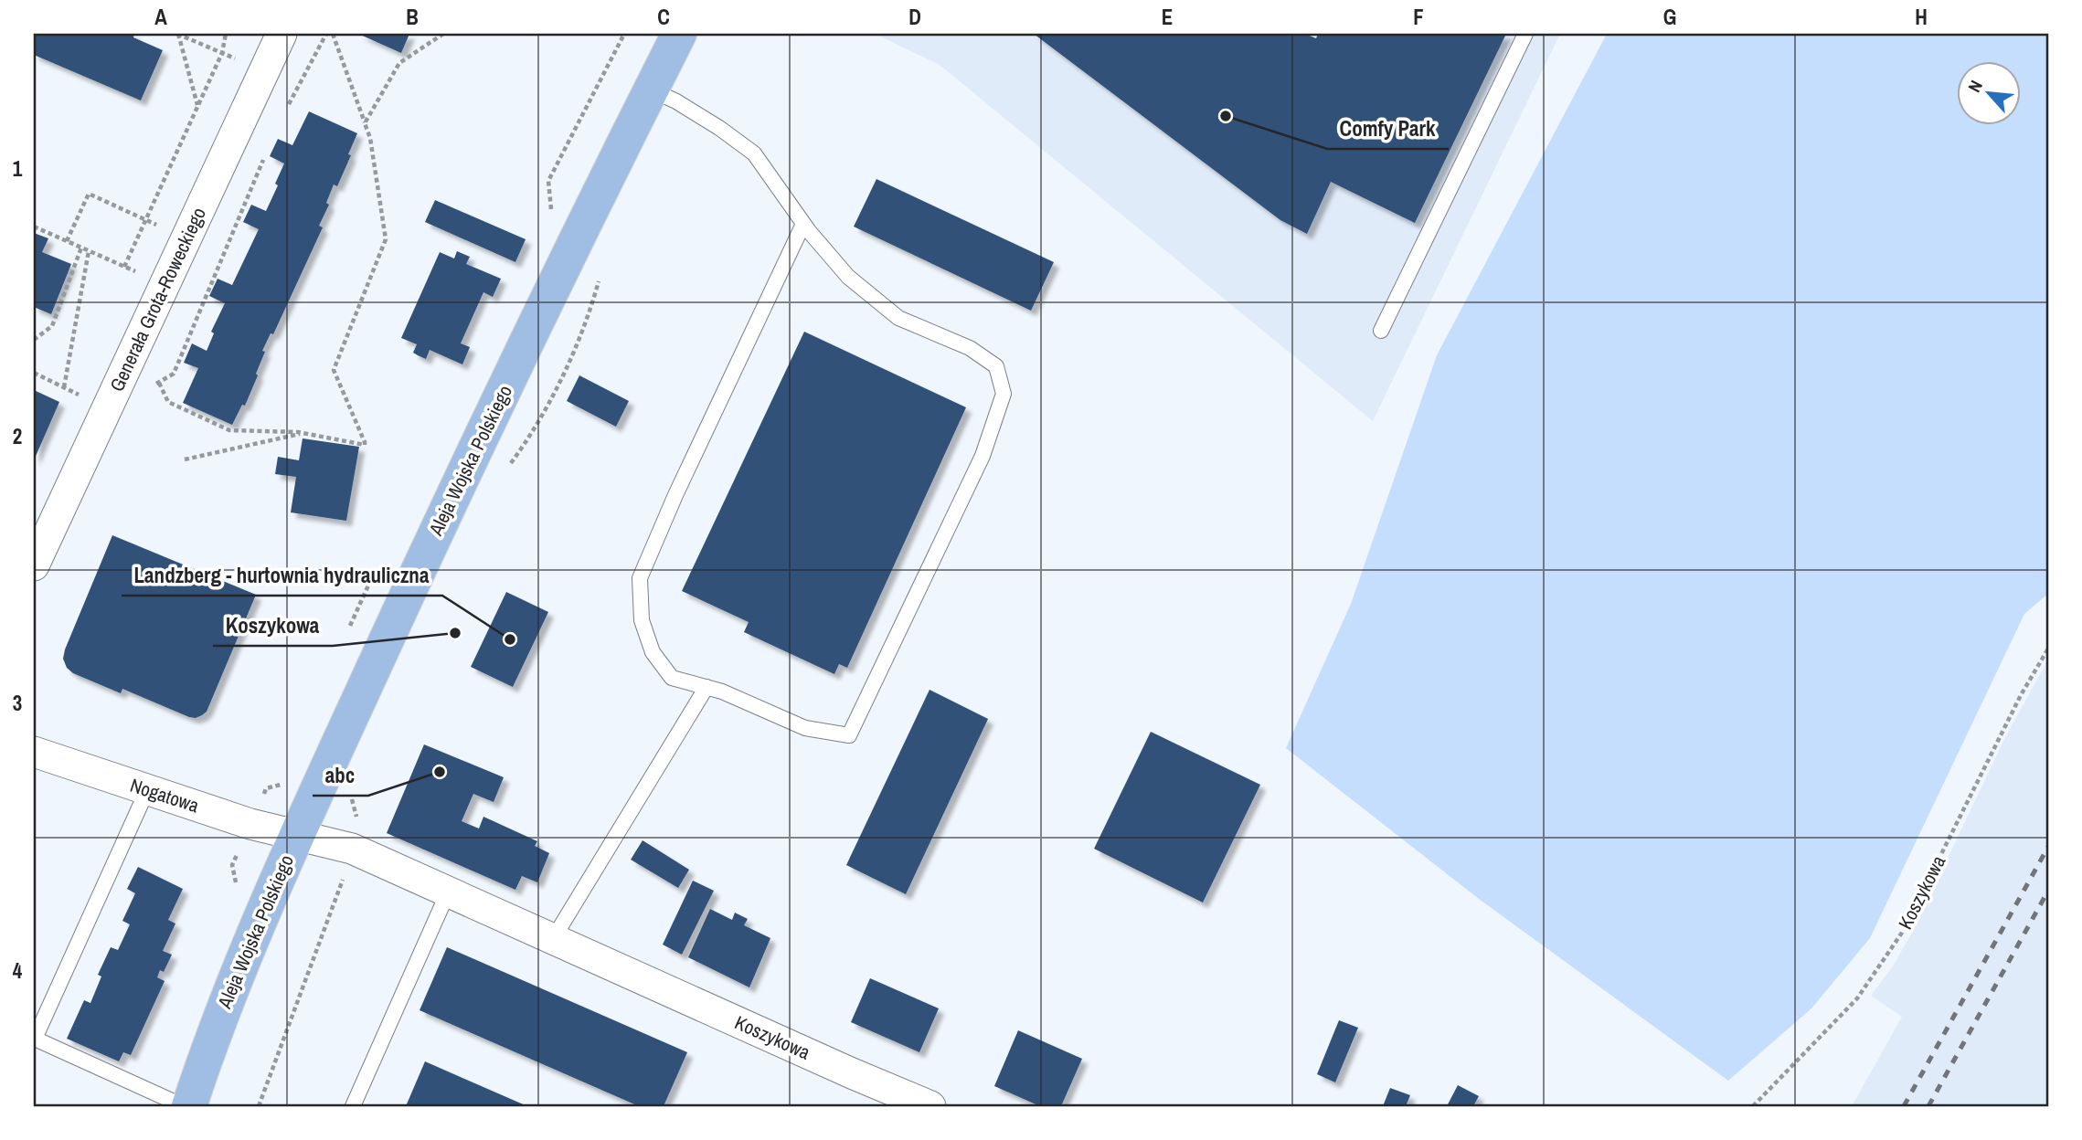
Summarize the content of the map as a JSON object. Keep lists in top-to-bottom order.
{
  "streets": {
    "main road": ["Aleja Wojska Polskiego"],
    "street": ["Generała Grota-Roweckiego", "Nogatowa", "Koszykowa"]
  },
  "crossings": [
    ["Aleja Wojska Polskiego", "Nogatowa"],
    ["Aleja Wojska Polskiego", "Koszykowa"],
    ["Nogatowa", "Koszykowa"]
  ],
  "places": [
    "Comfy Park",
    "Koszykowa",
    "Landzberg - hurtownia hydrauliczna",
    "abc"
  ],
  "north": "top left",
  "grid": {
    "columns": [
      "A",
      "B",
      "C",
      "D",
      "E",
      "F",
      "G",
      "H"
    ],
    "rows": [
      "1",
      "2",
      "3",
      "4"
    ]
  }
}
